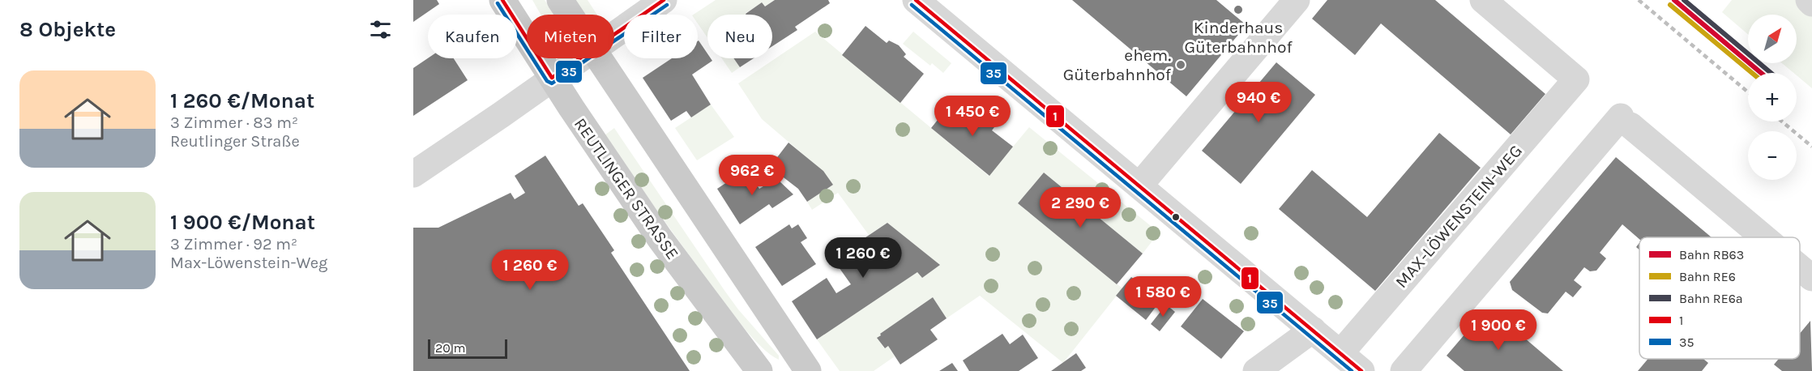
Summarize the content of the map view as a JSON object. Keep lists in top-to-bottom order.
{
  "streets": {
    "main road": ["REUTLINGER STRASSE"],
    "street": ["MAX-LÖWENSTEIN-WEG"]
  },
  "places": ["Kinderhaus Güterbahnhof", "ehem. Güterbahnhof"],
  "lines": [
    "rail line RB63",
    "rail line RE6a",
    "transit line 1",
    "transit line 35",
    "rail line RE6"
  ],
  "legend": [
    "Bahn RB63",
    "Bahn RE6",
    "Bahn RE6a",
    "1",
    "35"
  ],
  "scale_bar": "20 m",
  "north": "top right",
  "page": {
    "heading": "8 Objekte",
    "map_buttons": ["+", "−"],
    "chip": [
      "Kaufen",
      "Mieten",
      "Filter",
      "Neu"
    ],
    "list": [
      {
        "name": "1 260 €/Monat",
        "note": "3 Zimmer · 83 m² · Reutlinger Straße"
      },
      {
        "name": "1 900 €/Monat",
        "note": "3 Zimmer · 92 m² · Max-Löwenstein-Weg"
      }
    ],
    "price": [
      "940 €",
      "1 450 €",
      "962 €",
      "2 290 €",
      "1 260 €",
      "1 260 €",
      "1 580 €",
      "1 900 €"
    ],
    "scale": "20 m"
  }
}
